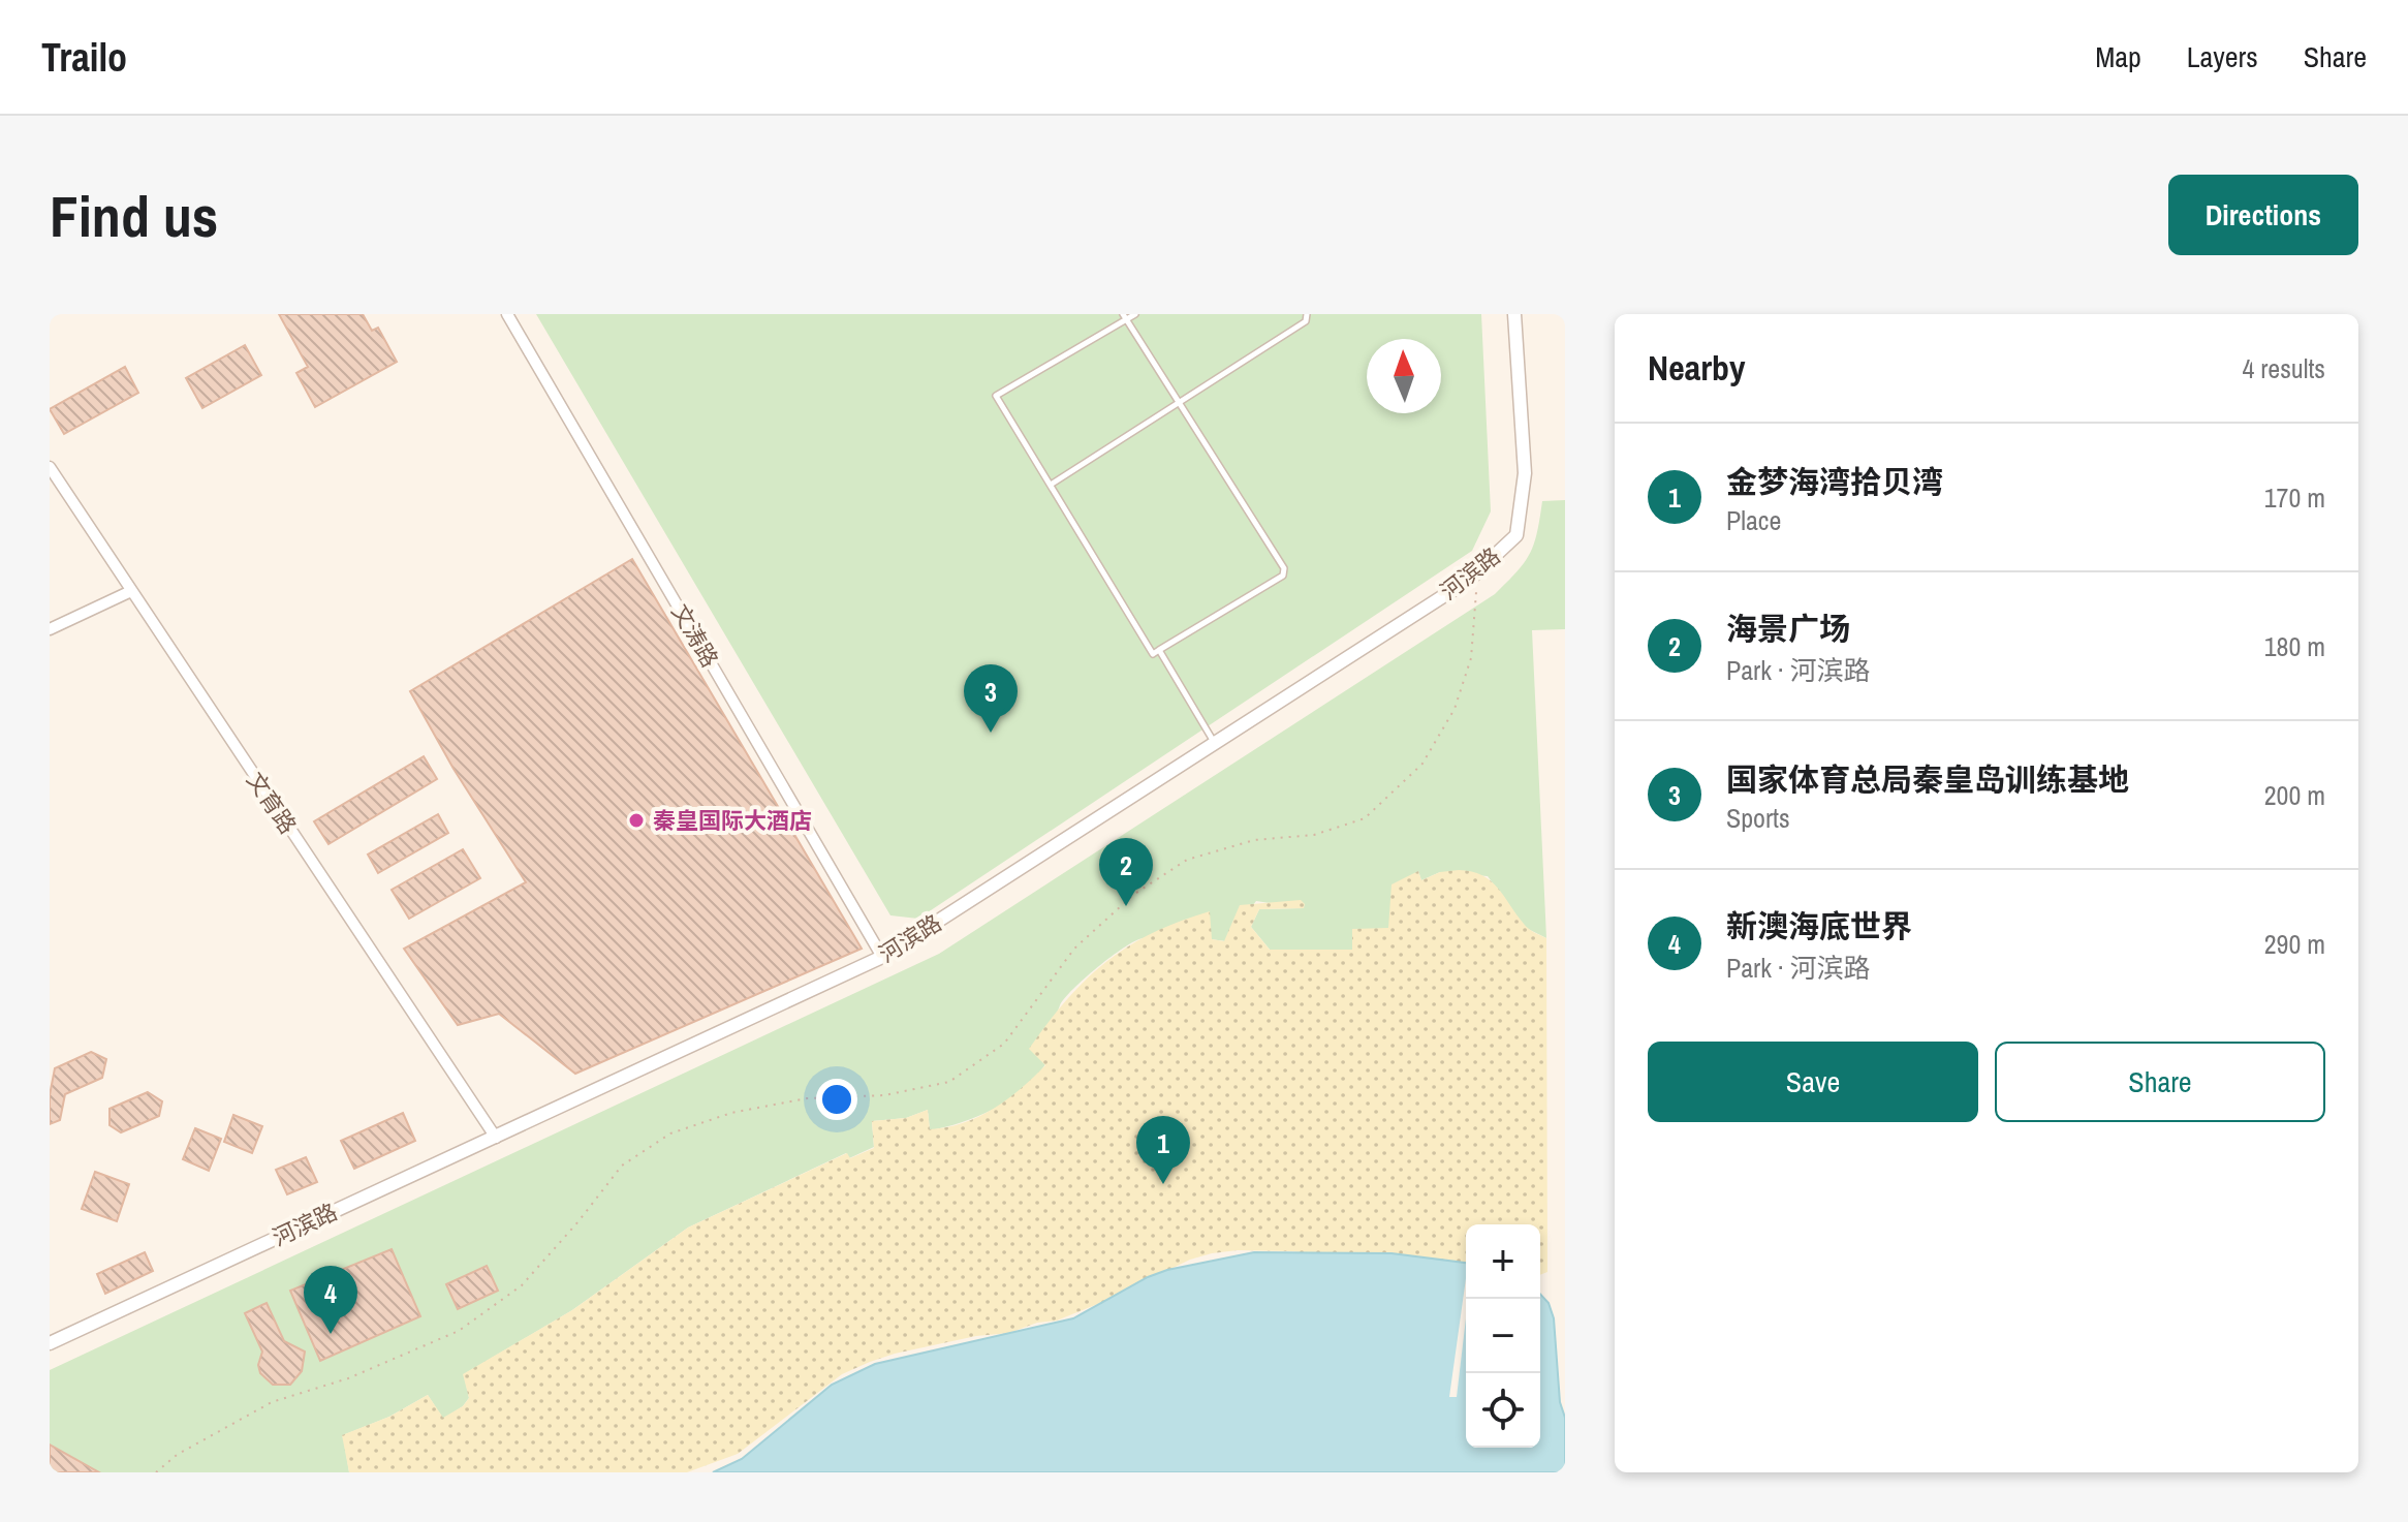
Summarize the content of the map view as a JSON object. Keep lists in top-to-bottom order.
{
  "streets": {
    "street": ["河滨路", "文涛路", "文育路"]
  },
  "crossings": [
    ["河滨路", "文涛路"],
    ["河滨路", "文育路"]
  ],
  "places": ["秦皇国际大酒店"],
  "north": "top",
  "page": {
    "header": "Trailo",
    "nav": ["Map", "Layers", "Share"],
    "buttons": [
      "Directions",
      ["Save", "Share"]
    ],
    "title": "Find us",
    "heading": ["Nearby", "4 results"],
    "list": [
      {
        "mark": "1",
        "name": "金梦海湾拾贝湾",
        "note": "Place",
        "value": "170 m"
      },
      {
        "mark": "2",
        "name": "海景广场",
        "note": "Park · 河滨路",
        "value": "180 m"
      },
      {
        "mark": "3",
        "name": "国家体育总局秦皇岛训练基地",
        "note": "Sports",
        "value": "200 m"
      },
      {
        "mark": "4",
        "name": "新澳海底世界",
        "note": "Park · 河滨路",
        "value": "290 m"
      }
    ],
    "pins": [
      "3",
      "2",
      "1",
      "4"
    ],
    "map_buttons": ["+", "−"]
  }
}
